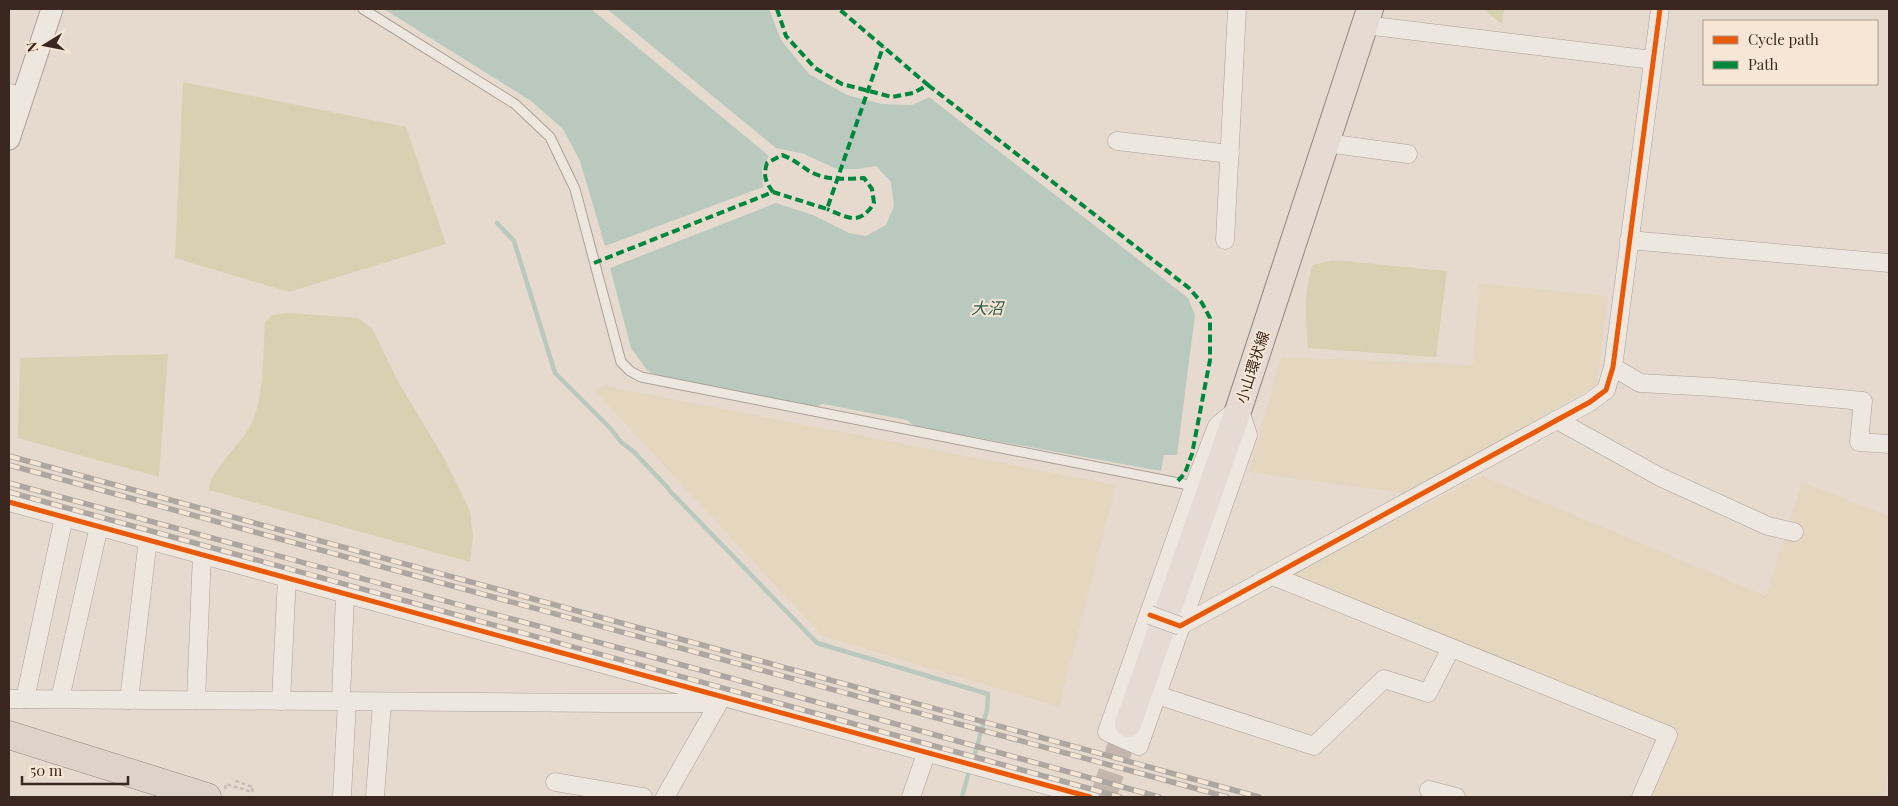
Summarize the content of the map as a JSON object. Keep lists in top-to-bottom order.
{
  "streets": {
    "main road": ["小山環状線"]
  },
  "water": ["大沼"],
  "legend": ["Cycle path", "Path"],
  "scale_bar": "50 m",
  "north": "left"
}
